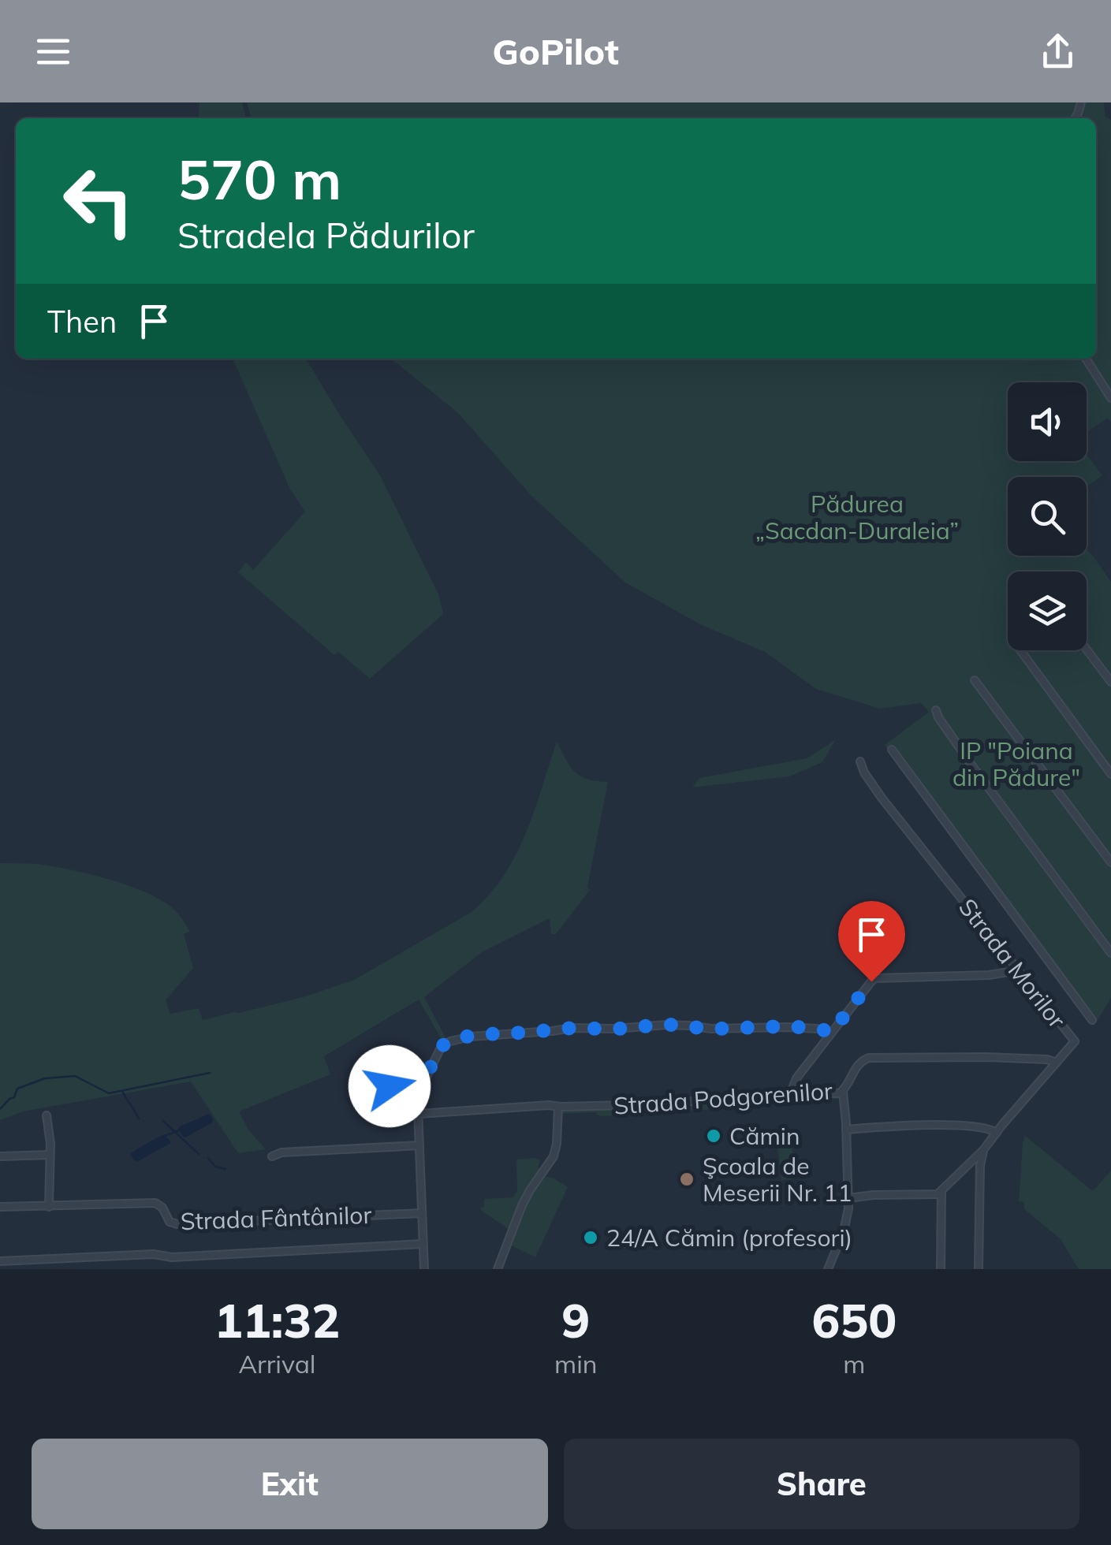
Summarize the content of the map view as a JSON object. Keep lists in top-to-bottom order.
{
  "streets": {
    "street": ["Strada Morilor", "Strada Podgorenilor", "Strada Fântânilor"]
  },
  "crossings": [
    ["Strada Morilor", "Strada Podgorenilor"]
  ],
  "parks": ["Pădurea „Sacdan-Duraleia”", "IP \"Poiana din Pădure\""],
  "places": ["Cămin", "Şcoala de Meserii Nr. 11", "24/A Cămin (profesori)"],
  "page": {
    "header": "GoPilot",
    "turn": ["570 m", "Stradela Pădurilor"],
    "then": "Then",
    "eta": [
      "11:32",
      "Arrival",
      "9",
      "min",
      "650",
      "m"
    ],
    "buttons": ["Exit", "Share"]
  }
}
